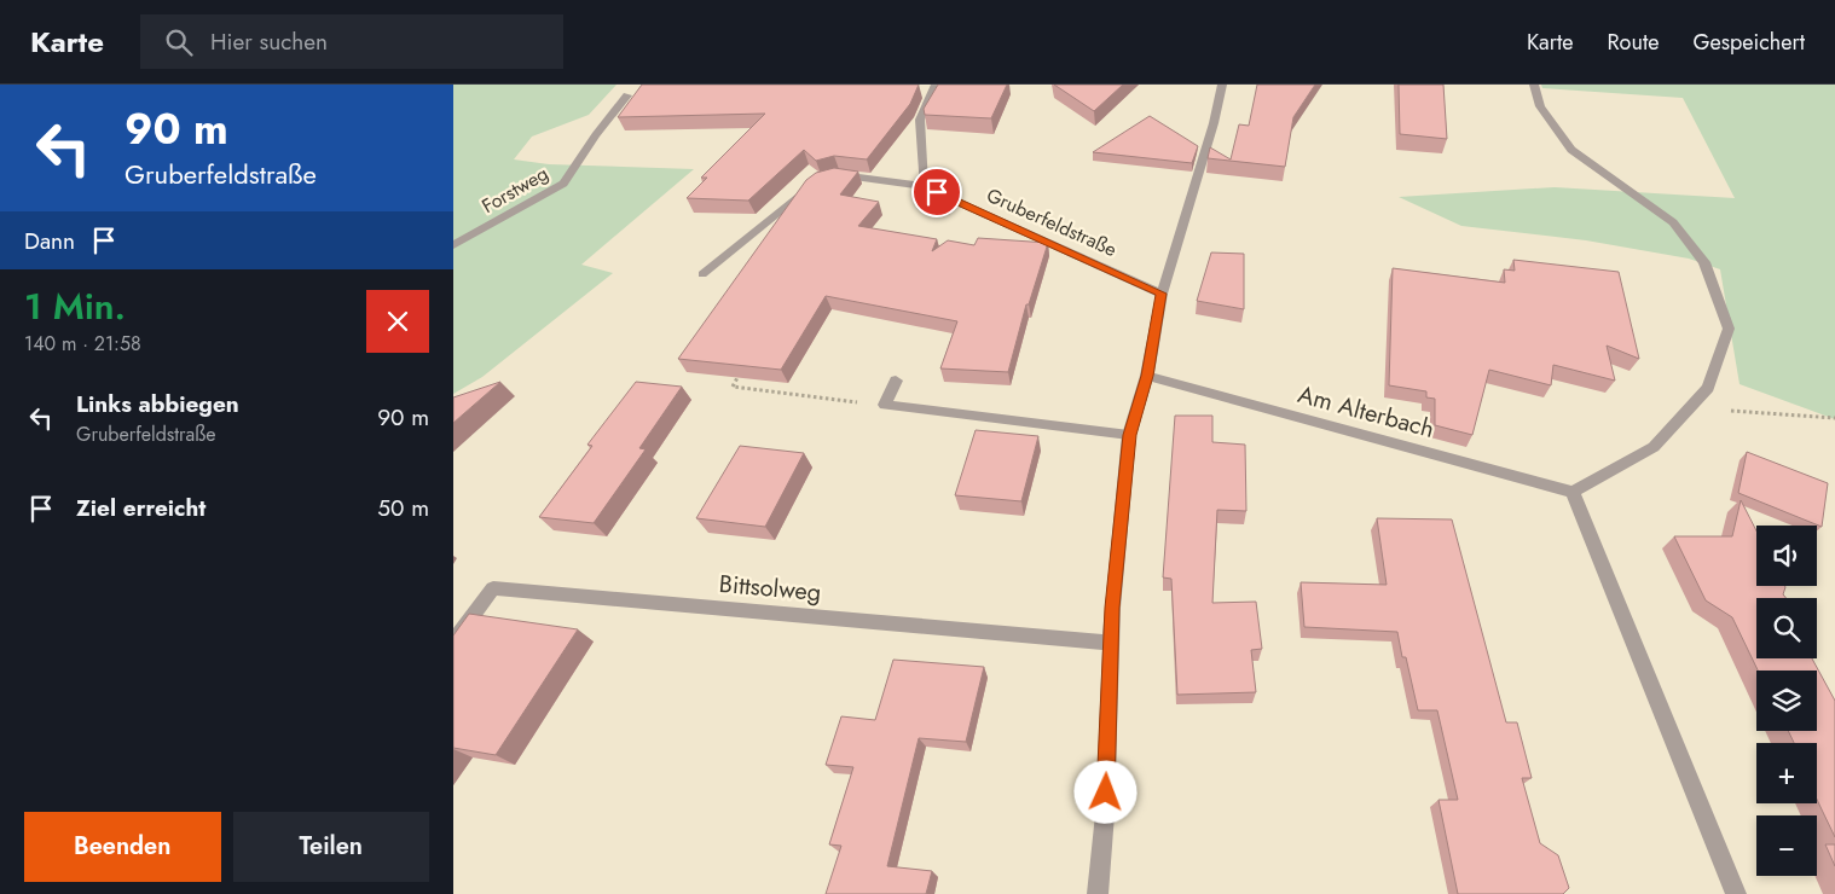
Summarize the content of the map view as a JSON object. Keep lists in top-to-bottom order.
{
  "streets": {
    "street": [
      "Forstweg",
      "Gruberfeldstraße",
      "Am Alterbach",
      "Bittsolweg"
    ]
  },
  "page": {
    "header": "Karte",
    "search": "Hier suchen",
    "nav": ["Karte", "Route", "Gespeichert"],
    "turn": ["90 m", "Gruberfeldstraße"],
    "then": "Dann",
    "heading": ["1 Min.", "140 m · 21:58"],
    "list": [
      {
        "name": "Links abbiegen",
        "note": "Gruberfeldstraße",
        "value": "90 m"
      },
      {
        "name": "Ziel erreicht",
        "value": "50 m"
      }
    ],
    "map_buttons": ["+", "−"],
    "buttons": ["Beenden", "Teilen"]
  }
}
